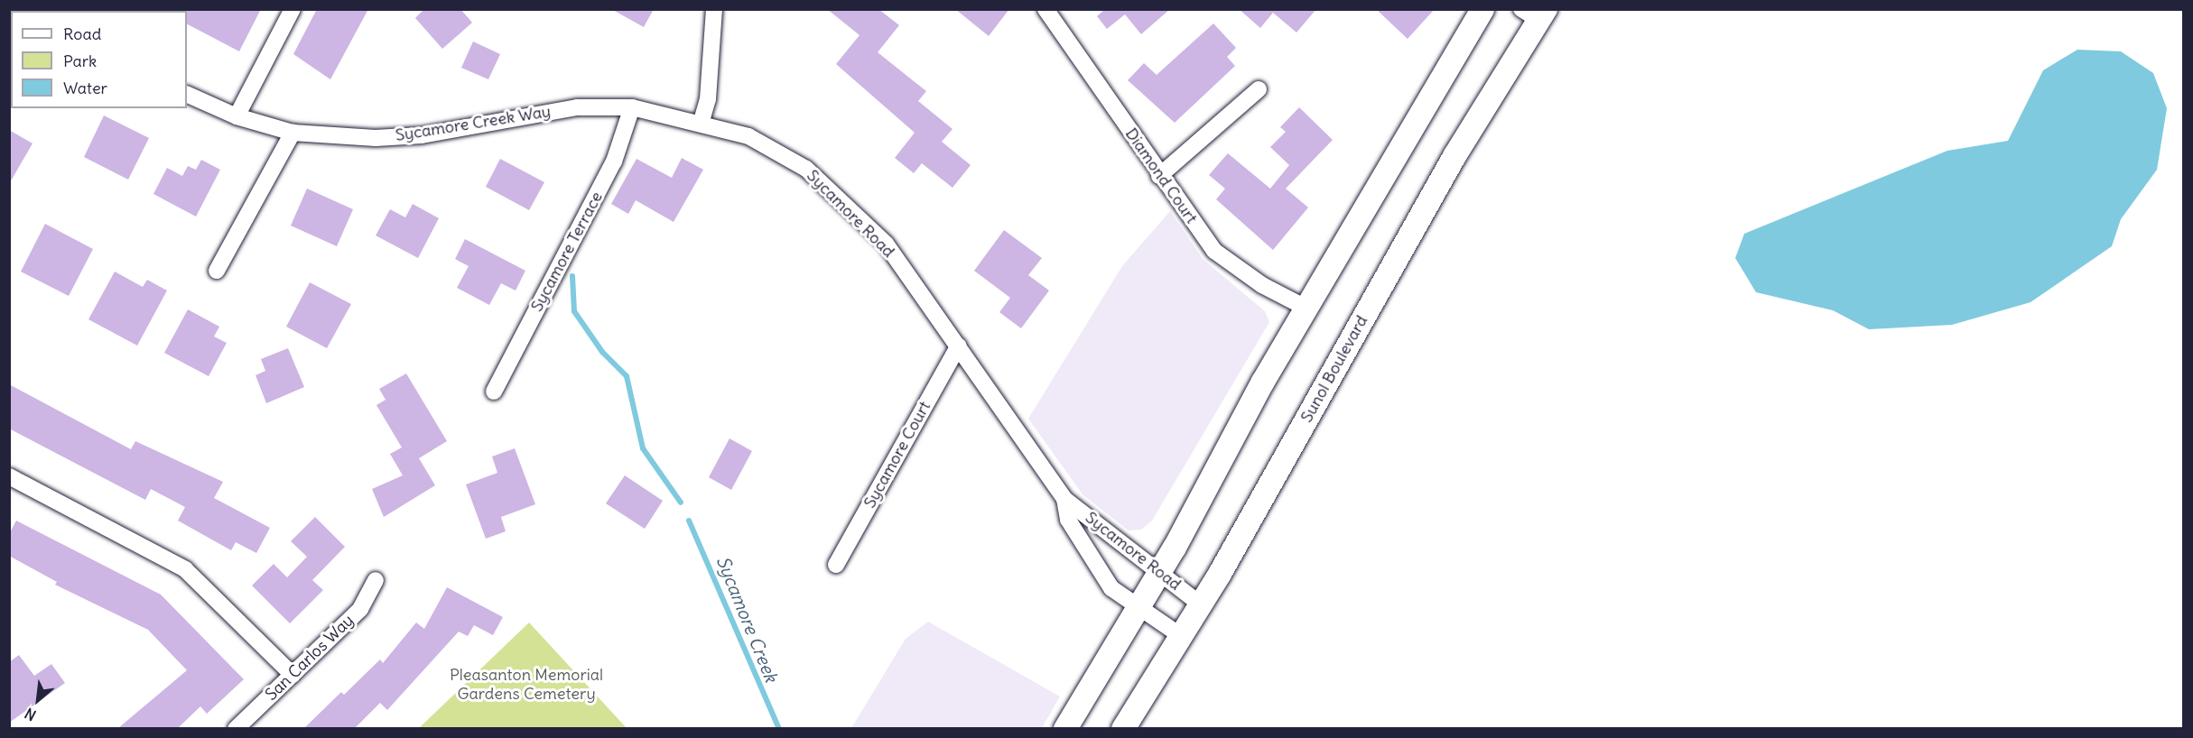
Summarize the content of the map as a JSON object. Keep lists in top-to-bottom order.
{
  "streets": {
    "main road": ["Sunol Boulevard"],
    "street": [
      "Sycamore Creek Way",
      "Diamond Court",
      "Sycamore Road",
      "Sycamore Terrace",
      "Sycamore Court",
      "San Carlos Way"
    ]
  },
  "crossings": [
    ["Sycamore Creek Way", "Sycamore Road"],
    ["Sycamore Creek Way", "Sycamore Terrace"],
    ["Sycamore Road", "Sunol Boulevard"],
    ["Sycamore Road", "Sycamore Court"]
  ],
  "water": ["Sycamore Creek"],
  "parks": ["Pleasanton Memorial Gardens Cemetery"],
  "legend": ["Road", "Park", "Water"],
  "north": "bottom left"
}
